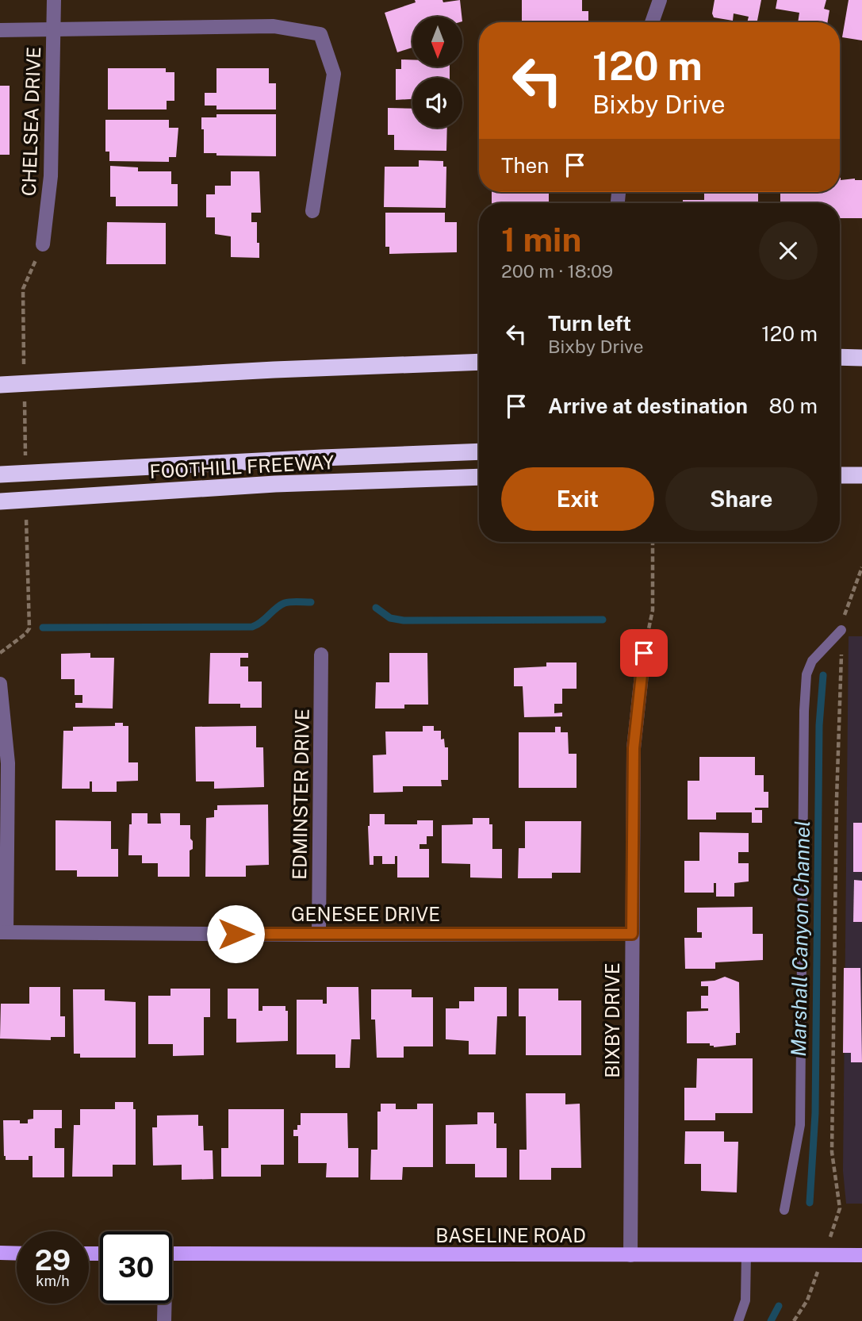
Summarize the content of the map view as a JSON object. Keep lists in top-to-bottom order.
{
  "streets": {
    "highway": ["FOOTHILL FREEWAY"],
    "main road": ["BASELINE ROAD"],
    "street": [
      "CHELSEA DRIVE",
      "EDMINSTER DRIVE",
      "GENESEE DRIVE",
      "BIXBY DRIVE"
    ]
  },
  "crossings": [
    ["EDMINSTER DRIVE", "GENESEE DRIVE"],
    ["GENESEE DRIVE", "BIXBY DRIVE"],
    ["BIXBY DRIVE", "BASELINE ROAD"]
  ],
  "water": ["Marshall Canyon Channel"],
  "north": "bottom",
  "page": {
    "turn": ["120 m", "Bixby Drive"],
    "then": "Then",
    "heading": ["1 min", "200 m · 18:09"],
    "list": [
      {
        "name": "Turn left",
        "note": "Bixby Drive",
        "value": "120 m"
      },
      {
        "name": "Arrive at destination",
        "value": "80 m"
      }
    ],
    "buttons": ["Exit", "Share"],
    "speed": "29 km/h",
    "limit": "30"
  }
}
